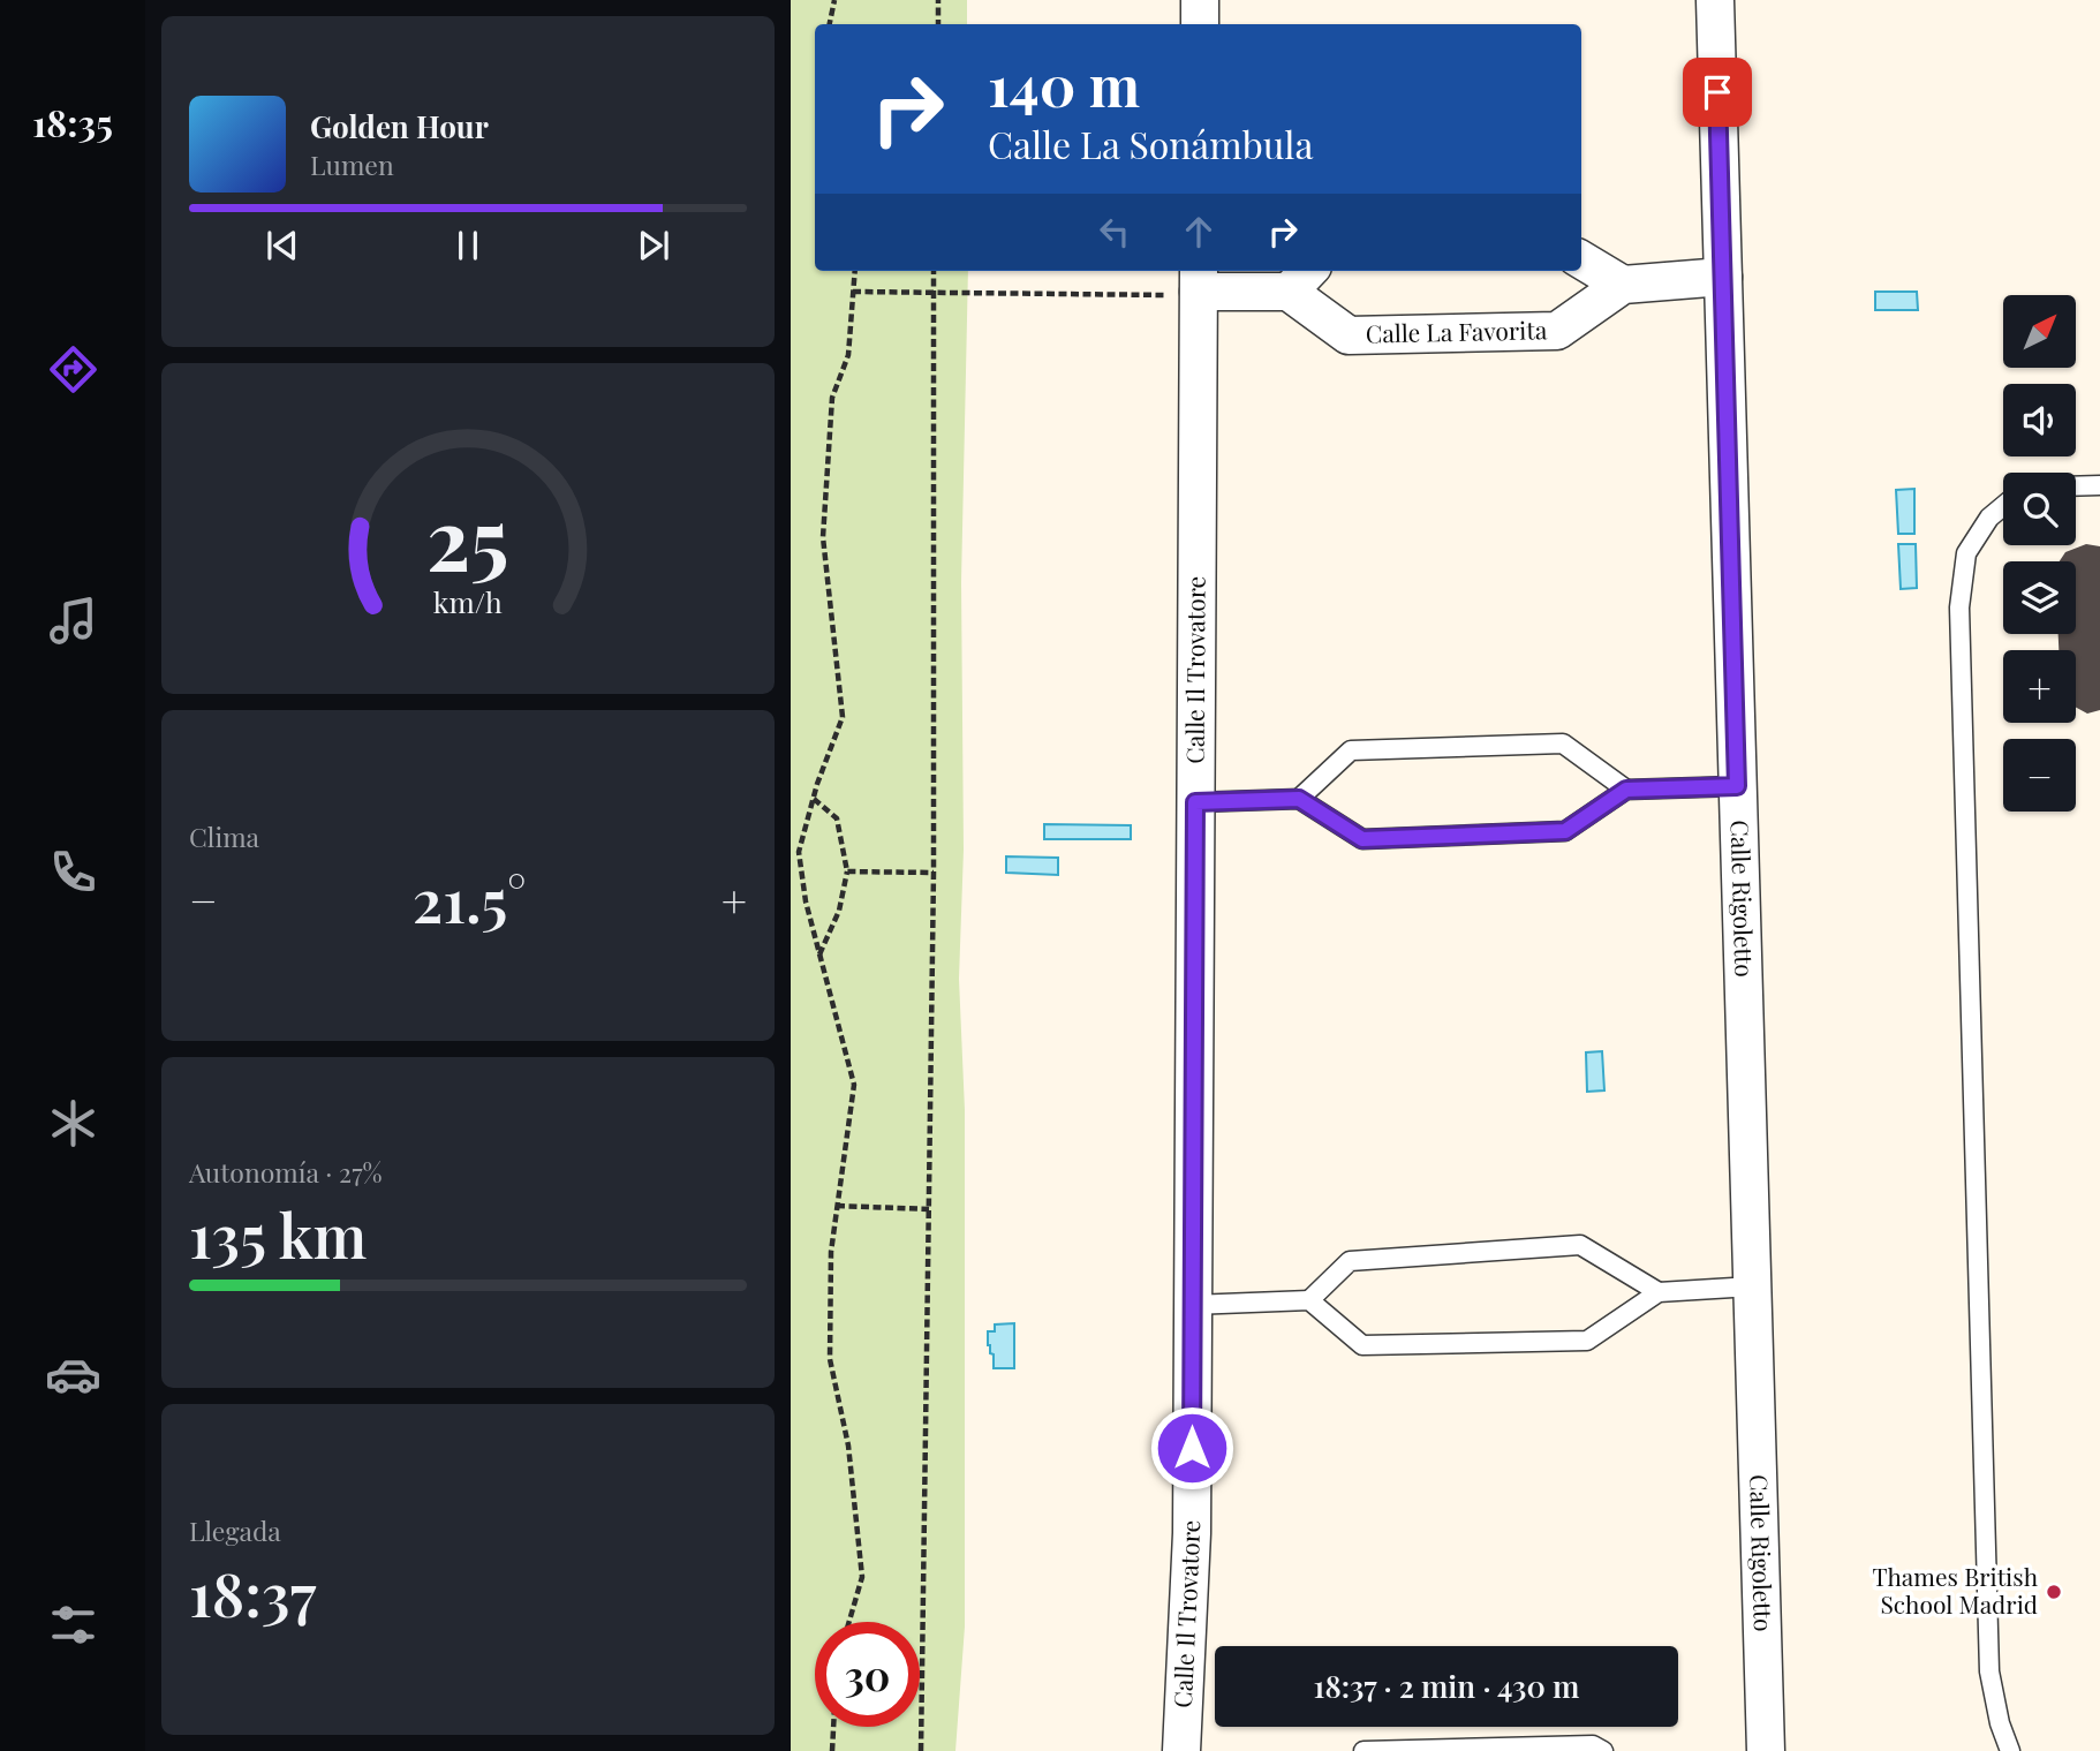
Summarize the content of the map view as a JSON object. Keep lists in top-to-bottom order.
{
  "streets": {
    "street": ["Calle La Favorita", "Calle Il Trovatore", "Calle Rigoletto"]
  },
  "crossings": [
    ["Calle La Favorita", "Calle Il Trovatore"]
  ],
  "places": ["Thames British School Madrid"],
  "north": "top right",
  "page": {
    "tabs": "18:35",
    "turn": ["140 m", "Calle La Sonámbula"],
    "song": ["Golden Hour", "Lumen"],
    "map_buttons": ["+", "−"],
    "tile": [
      "Clima",
      ["Autonomía · 27%", "135 km"],
      ["Llegada", "18:37"]
    ],
    "heat": ["−", "21.5°", "+"],
    "limit": "30",
    "trip": "18:37 · 2 min · 430 m",
    "gauge": ["25", "km/h"]
  }
}
